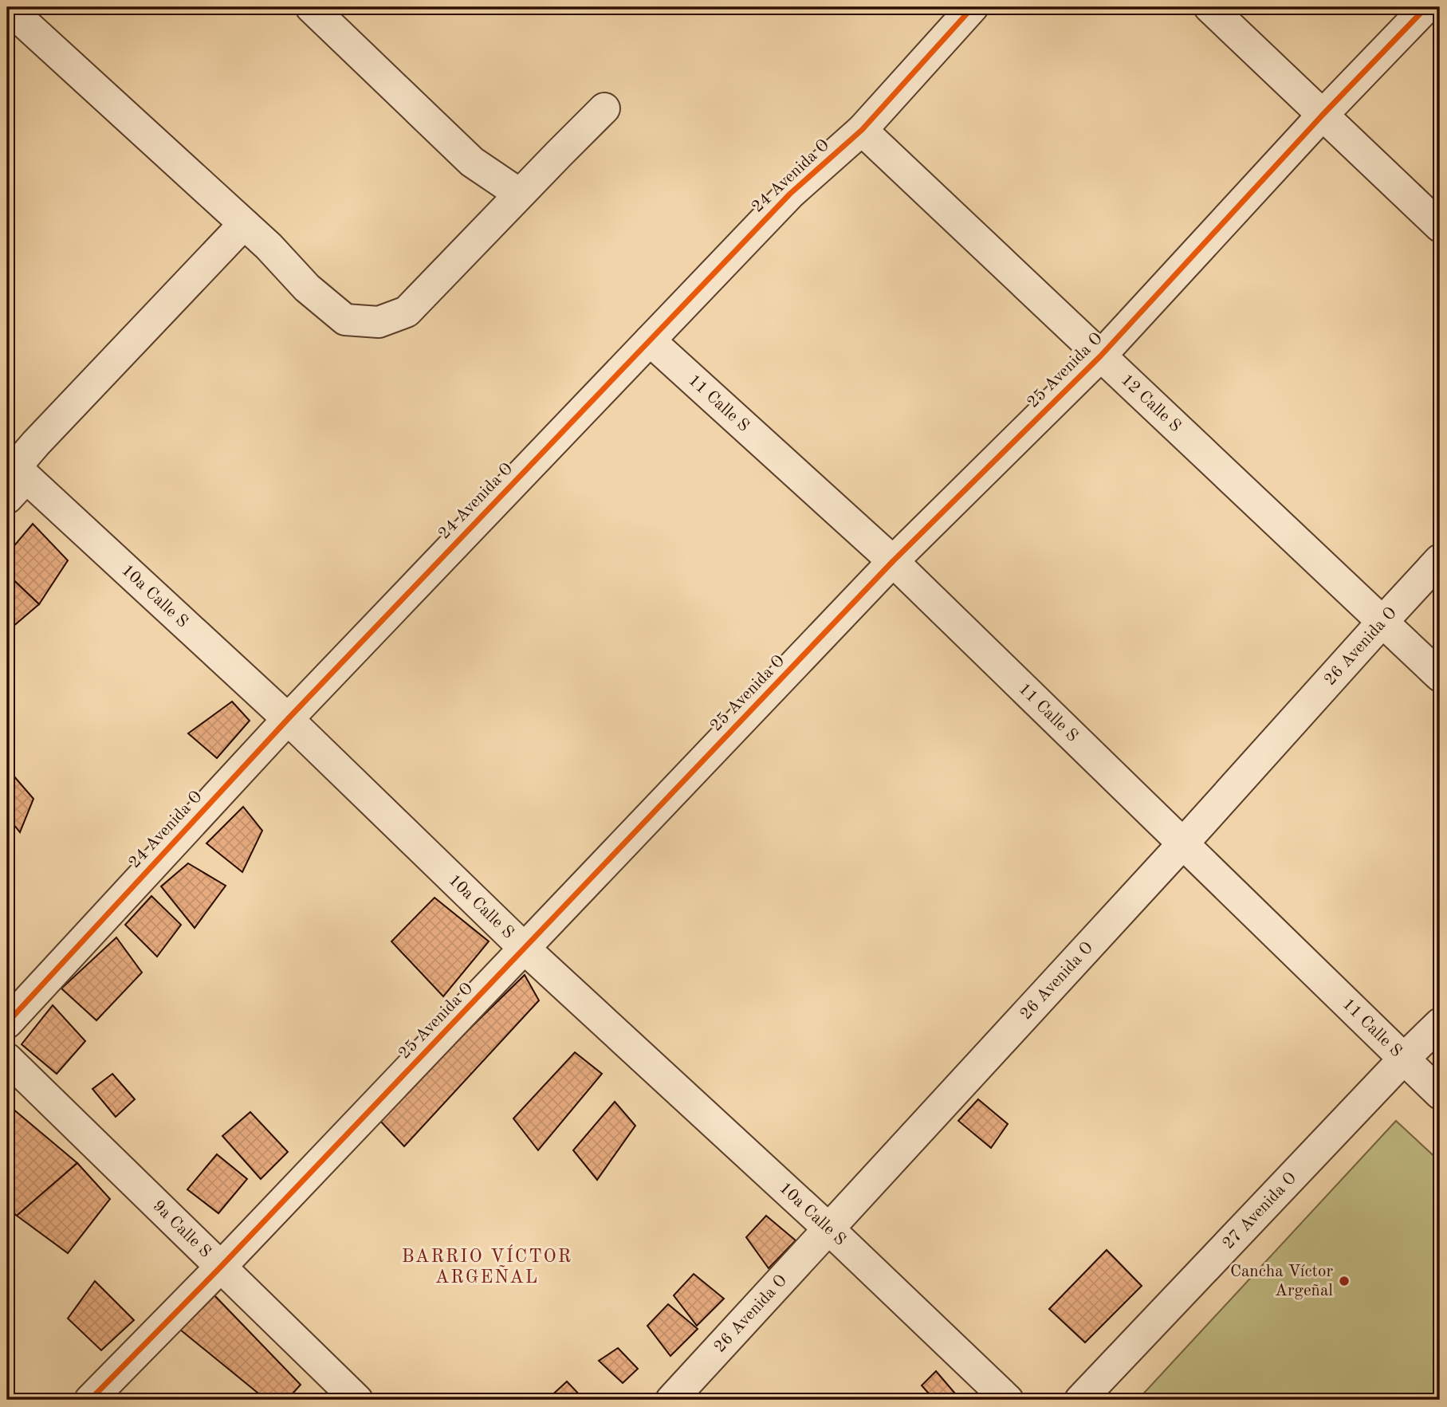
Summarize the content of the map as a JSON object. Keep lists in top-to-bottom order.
{
  "streets": {
    "street": [
      "24 Avenida O",
      "25 Avenida O",
      "11 Calle S",
      "12 Calle S",
      "10a Calle S",
      "26 Avenida O",
      "27 Avenida O",
      "9a Calle S"
    ]
  },
  "crossings": [
    ["24 Avenida O", "11 Calle S"],
    ["24 Avenida O", "12 Calle S"],
    ["24 Avenida O", "10a Calle S"],
    ["25 Avenida O", "11 Calle S"],
    ["25 Avenida O", "12 Calle S"],
    ["25 Avenida O", "10a Calle S"],
    ["25 Avenida O", "9a Calle S"],
    ["11 Calle S", "26 Avenida O"],
    ["11 Calle S", "27 Avenida O"],
    ["12 Calle S", "26 Avenida O"],
    ["10a Calle S", "26 Avenida O"]
  ],
  "districts": ["BARRIO VÍCTOR ARGEÑAL"],
  "places": ["Cancha Víctor Argeñal"]
}
